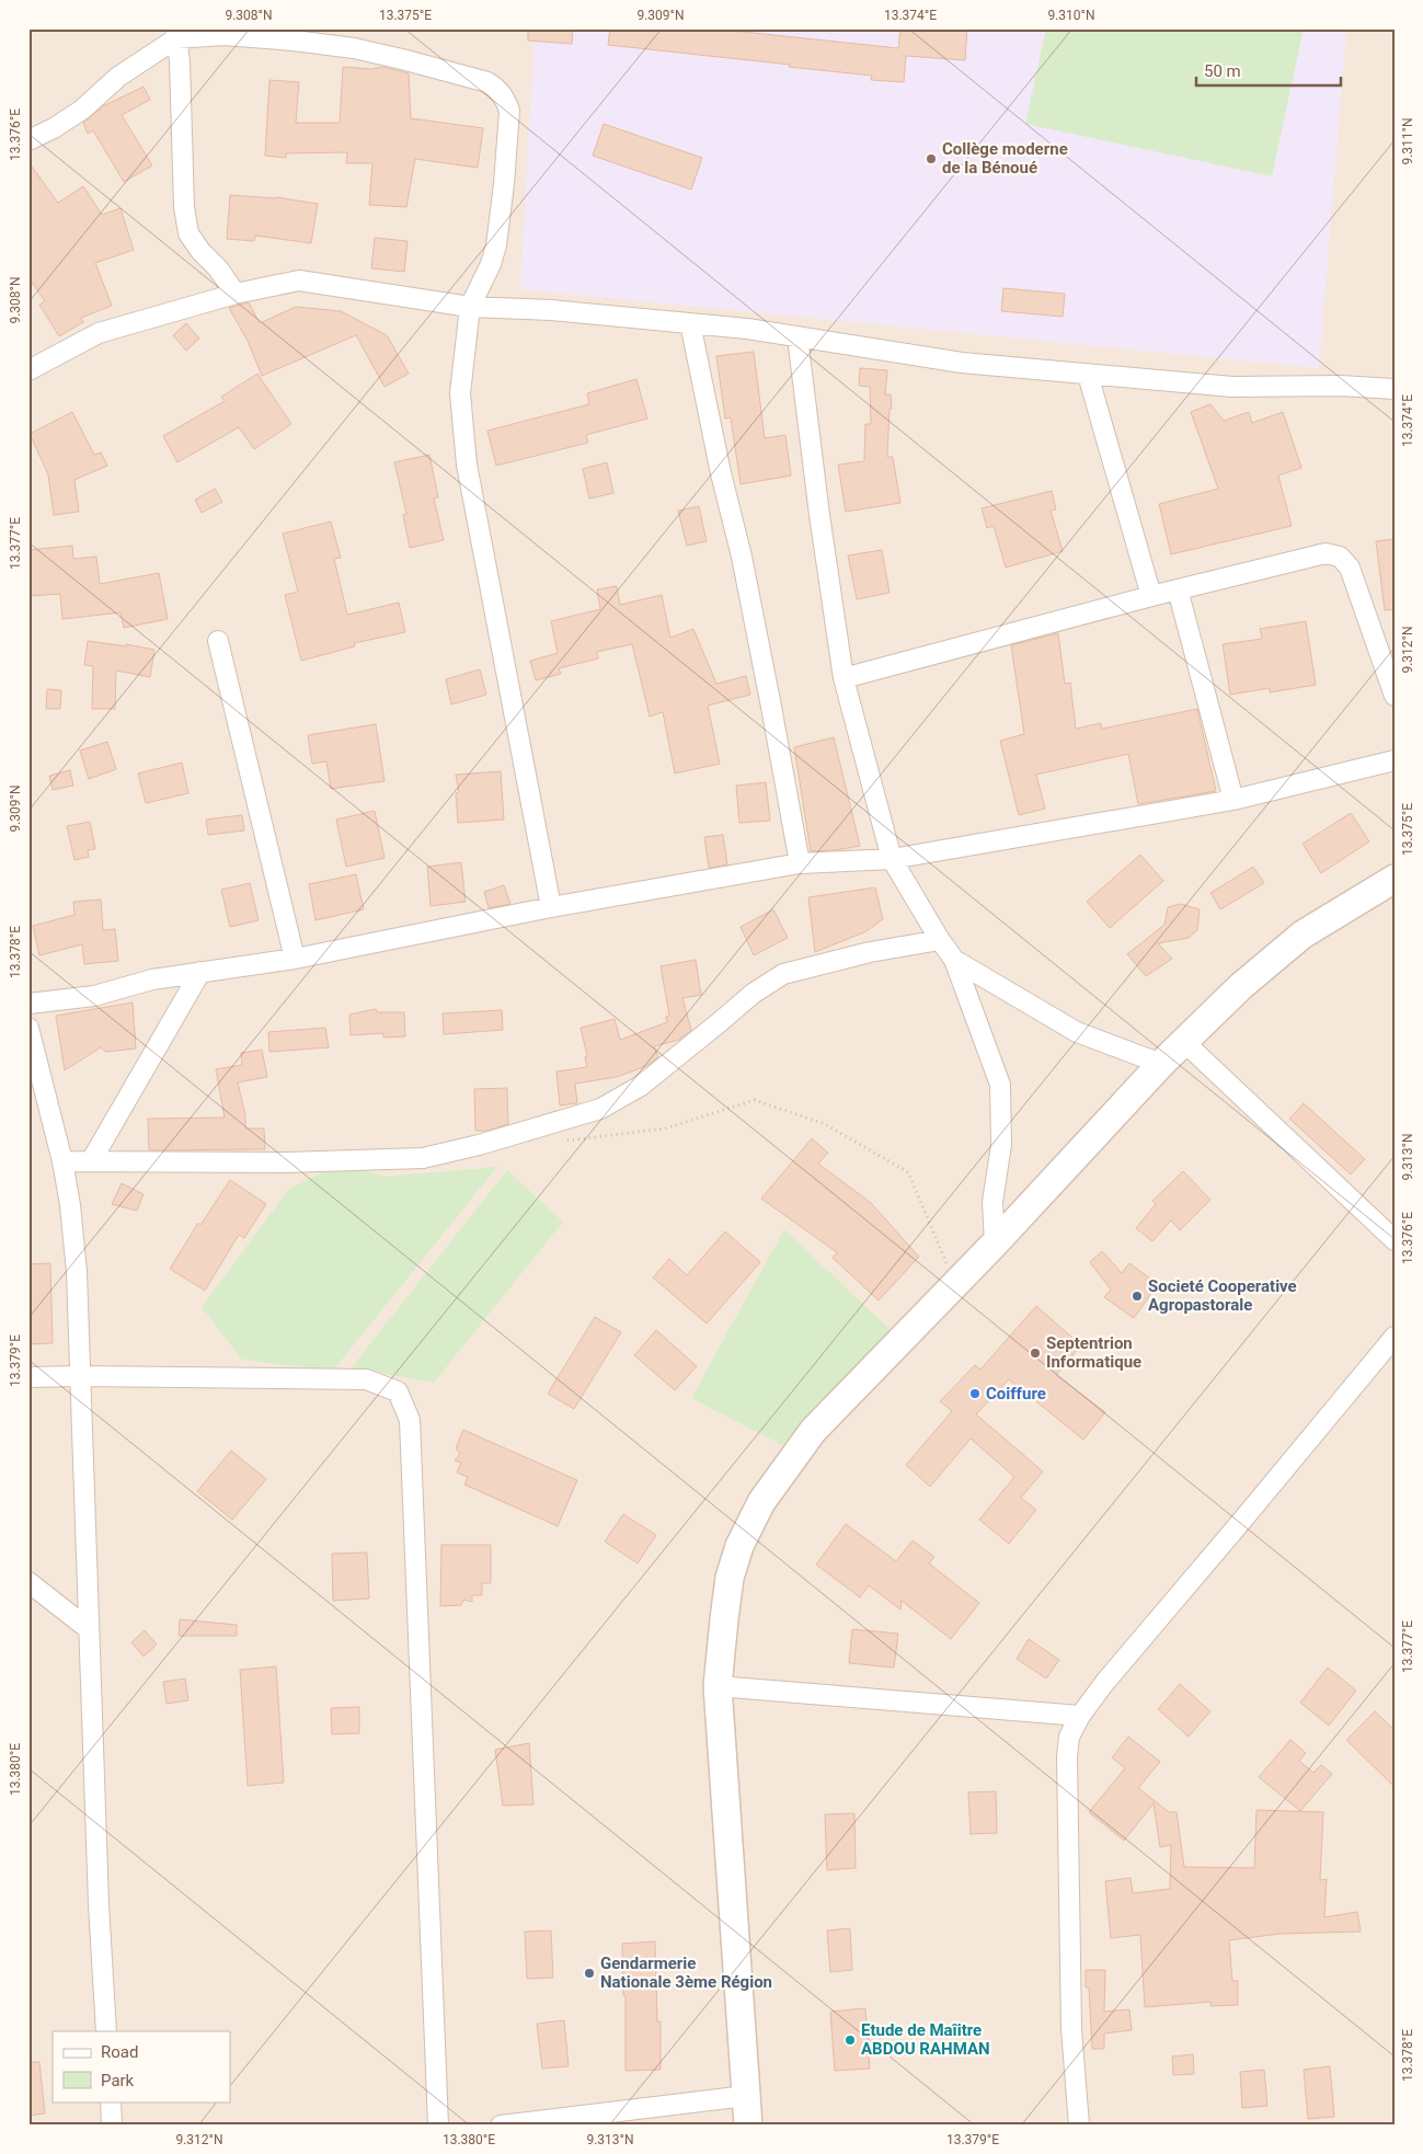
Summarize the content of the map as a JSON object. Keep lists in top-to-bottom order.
{
  "places": [
    "Collège moderne de la Bénoué",
    "Societé Cooperative Agropastorale",
    "Septentrion Informatique",
    "Coiffure",
    "Gendarmerie Nationale 3ème Région",
    "Etude de Maîitre ABDOU RAHMAN"
  ],
  "legend": ["Road", "Park"],
  "scale_bar": "50 m",
  "coordinates": [
    "9.308°N",
    "13.375°E",
    "9.309°N",
    "13.374°E",
    "9.310°N",
    "13.376°E",
    "9.311°N",
    "13.377°E",
    "9.312°N",
    "13.378°E",
    "9.313°N",
    "13.379°E",
    "13.380°E"
  ]
}
